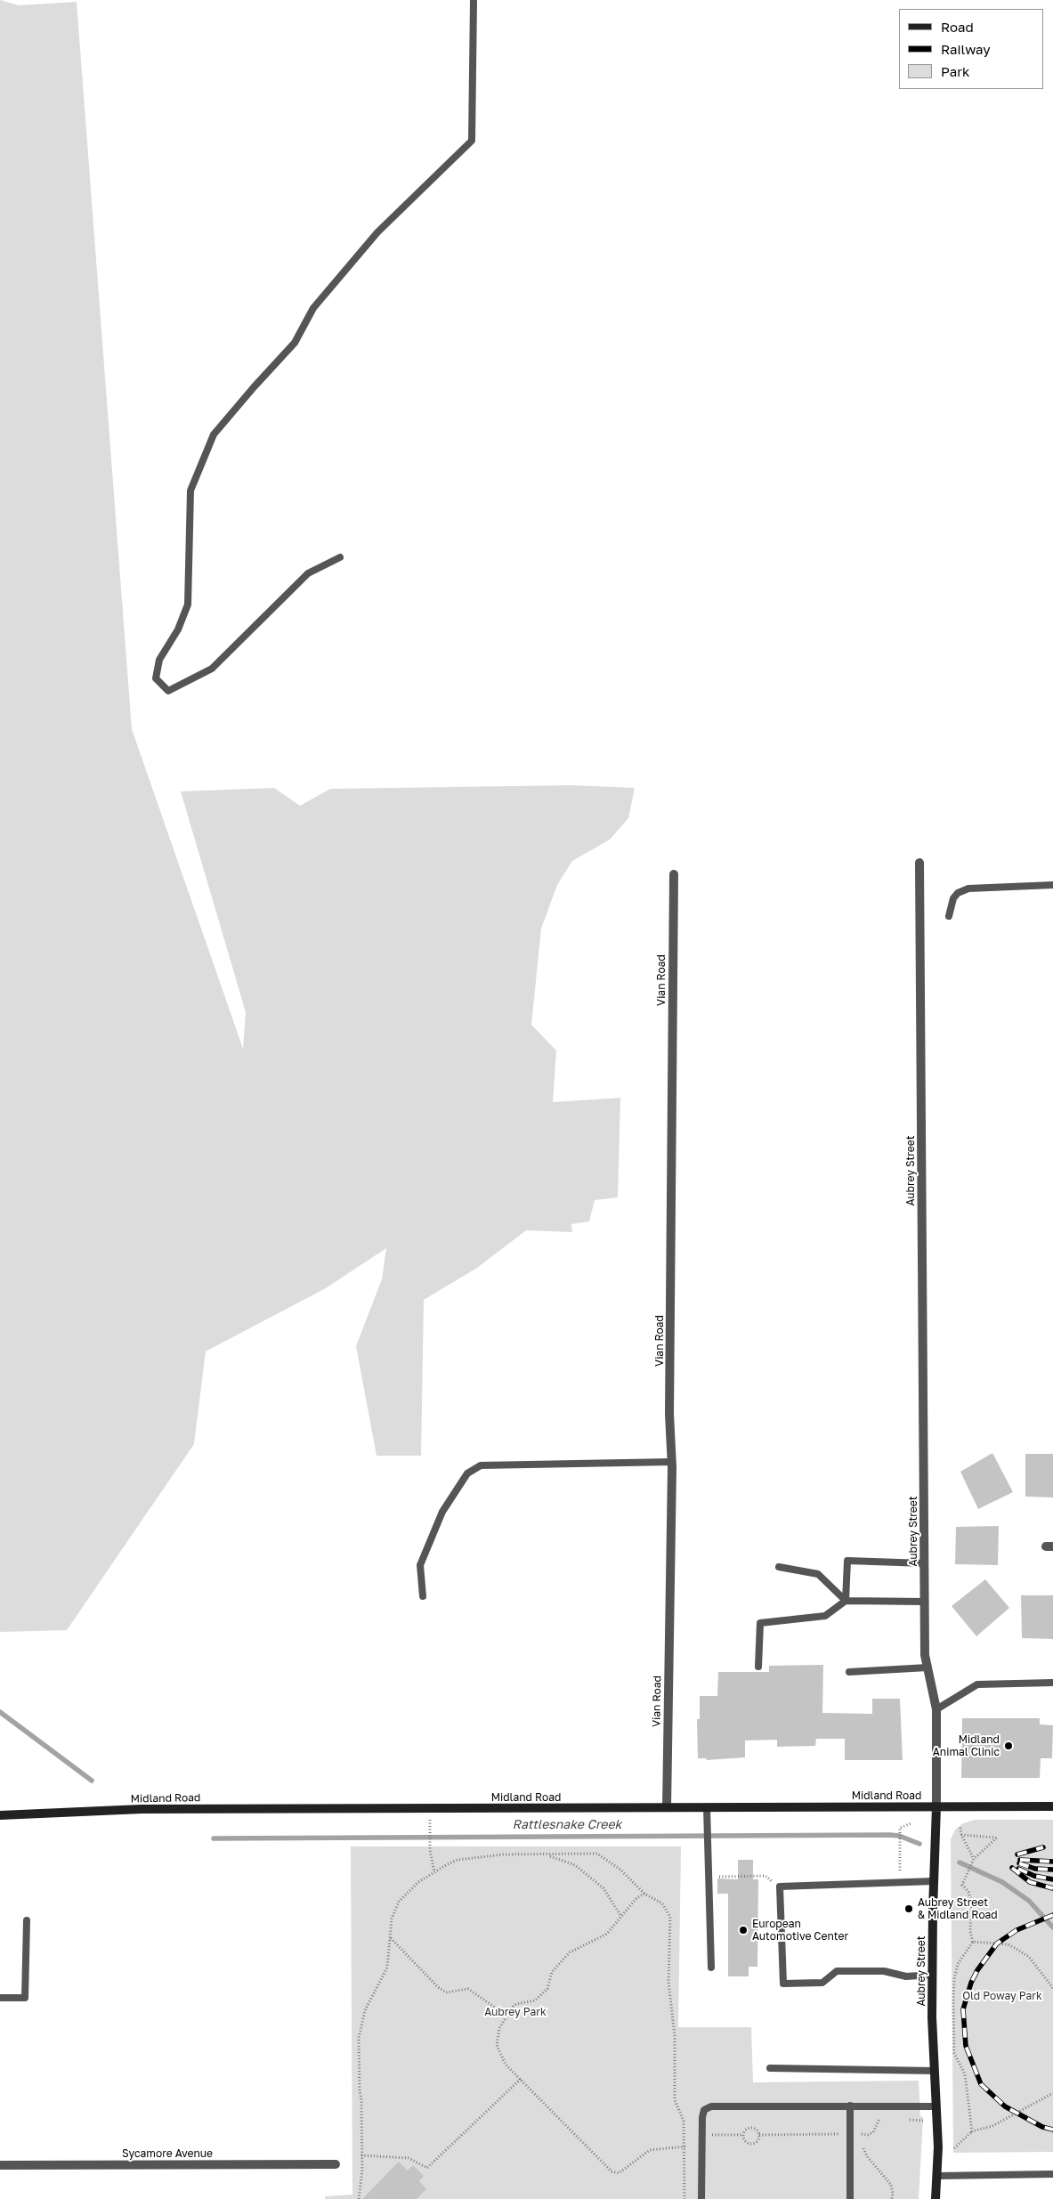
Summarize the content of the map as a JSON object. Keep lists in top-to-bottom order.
{
  "streets": {
    "main road": ["Aubrey Street", "Midland Road"],
    "street": ["Vian Road", "Sycamore Avenue"]
  },
  "crossings": [
    ["Vian Road", "Midland Road"],
    ["Aubrey Street", "Midland Road"]
  ],
  "water": ["Rattlesnake Creek"],
  "parks": ["Old Poway Park", "Aubrey Park"],
  "places": ["Midland Animal Clinic", "Aubrey Street & Midland Road", "European Automotive Center"],
  "legend": ["Road", "Railway", "Park"]
}
